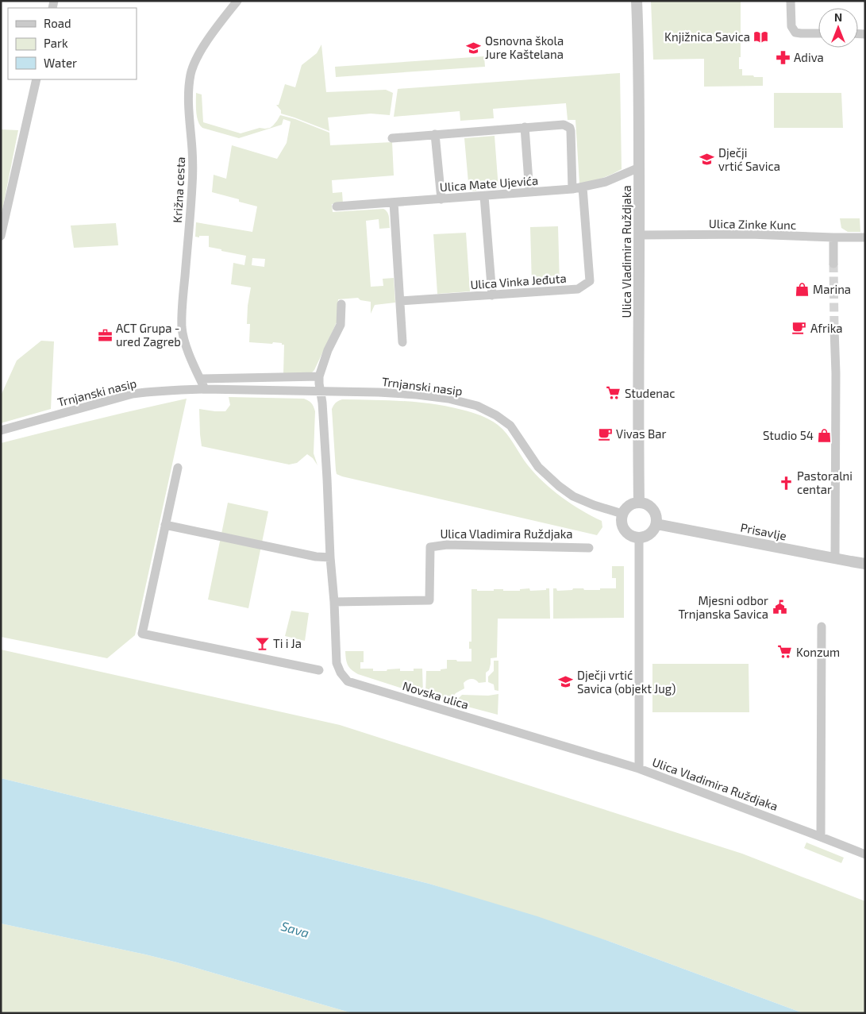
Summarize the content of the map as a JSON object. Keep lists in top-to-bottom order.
{
  "streets": {
    "street": [
      "Ulica Mate Ujevića",
      "Križna cesta",
      "Ulica Zinke Kunc",
      "Ulica Vladimira Ruždjaka",
      "Ulica Vinka Jeđuta",
      "Trnjanski nasip",
      "Prisavlje",
      "Novska ulica"
    ]
  },
  "crossings": [
    ["Ulica Mate Ujevića", "Ulica Vladimira Ruždjaka"],
    ["Ulica Mate Ujevića", "Ulica Vinka Jeđuta"],
    ["Križna cesta", "Trnjanski nasip"],
    ["Ulica Zinke Kunc", "Ulica Vladimira Ruždjaka"],
    ["Ulica Vladimira Ruždjaka", "Trnjanski nasip"],
    ["Ulica Vladimira Ruždjaka", "Prisavlje"],
    ["Ulica Vladimira Ruždjaka", "Novska ulica"],
    ["Trnjanski nasip", "Prisavlje"],
    ["Trnjanski nasip", "Novska ulica"]
  ],
  "water": ["Sava"],
  "places": {
    "library": ["Knjižnica Savica"],
    "school or university": ["Osnovna škola Jure Kaštelana", "Dječji vrtić Savica", "Dječji vrtić Savica (objekt Jug)"],
    "pharmacy": ["Adiva"],
    "shop": ["Marina", "Studio 54"],
    "cafe": ["Afrika", "Vivas Bar"],
    "office": ["ACT Grupa - ured Zagreb"],
    "supermarket": ["Studenac", "Konzum"],
    "church": ["Pastoralni centar"],
    "public building": ["Mjesni odbor Trnjanska Savica"],
    "bar": ["Ti i Ja"]
  },
  "legend": ["Road", "Park", "Water"],
  "north": "top"
}
